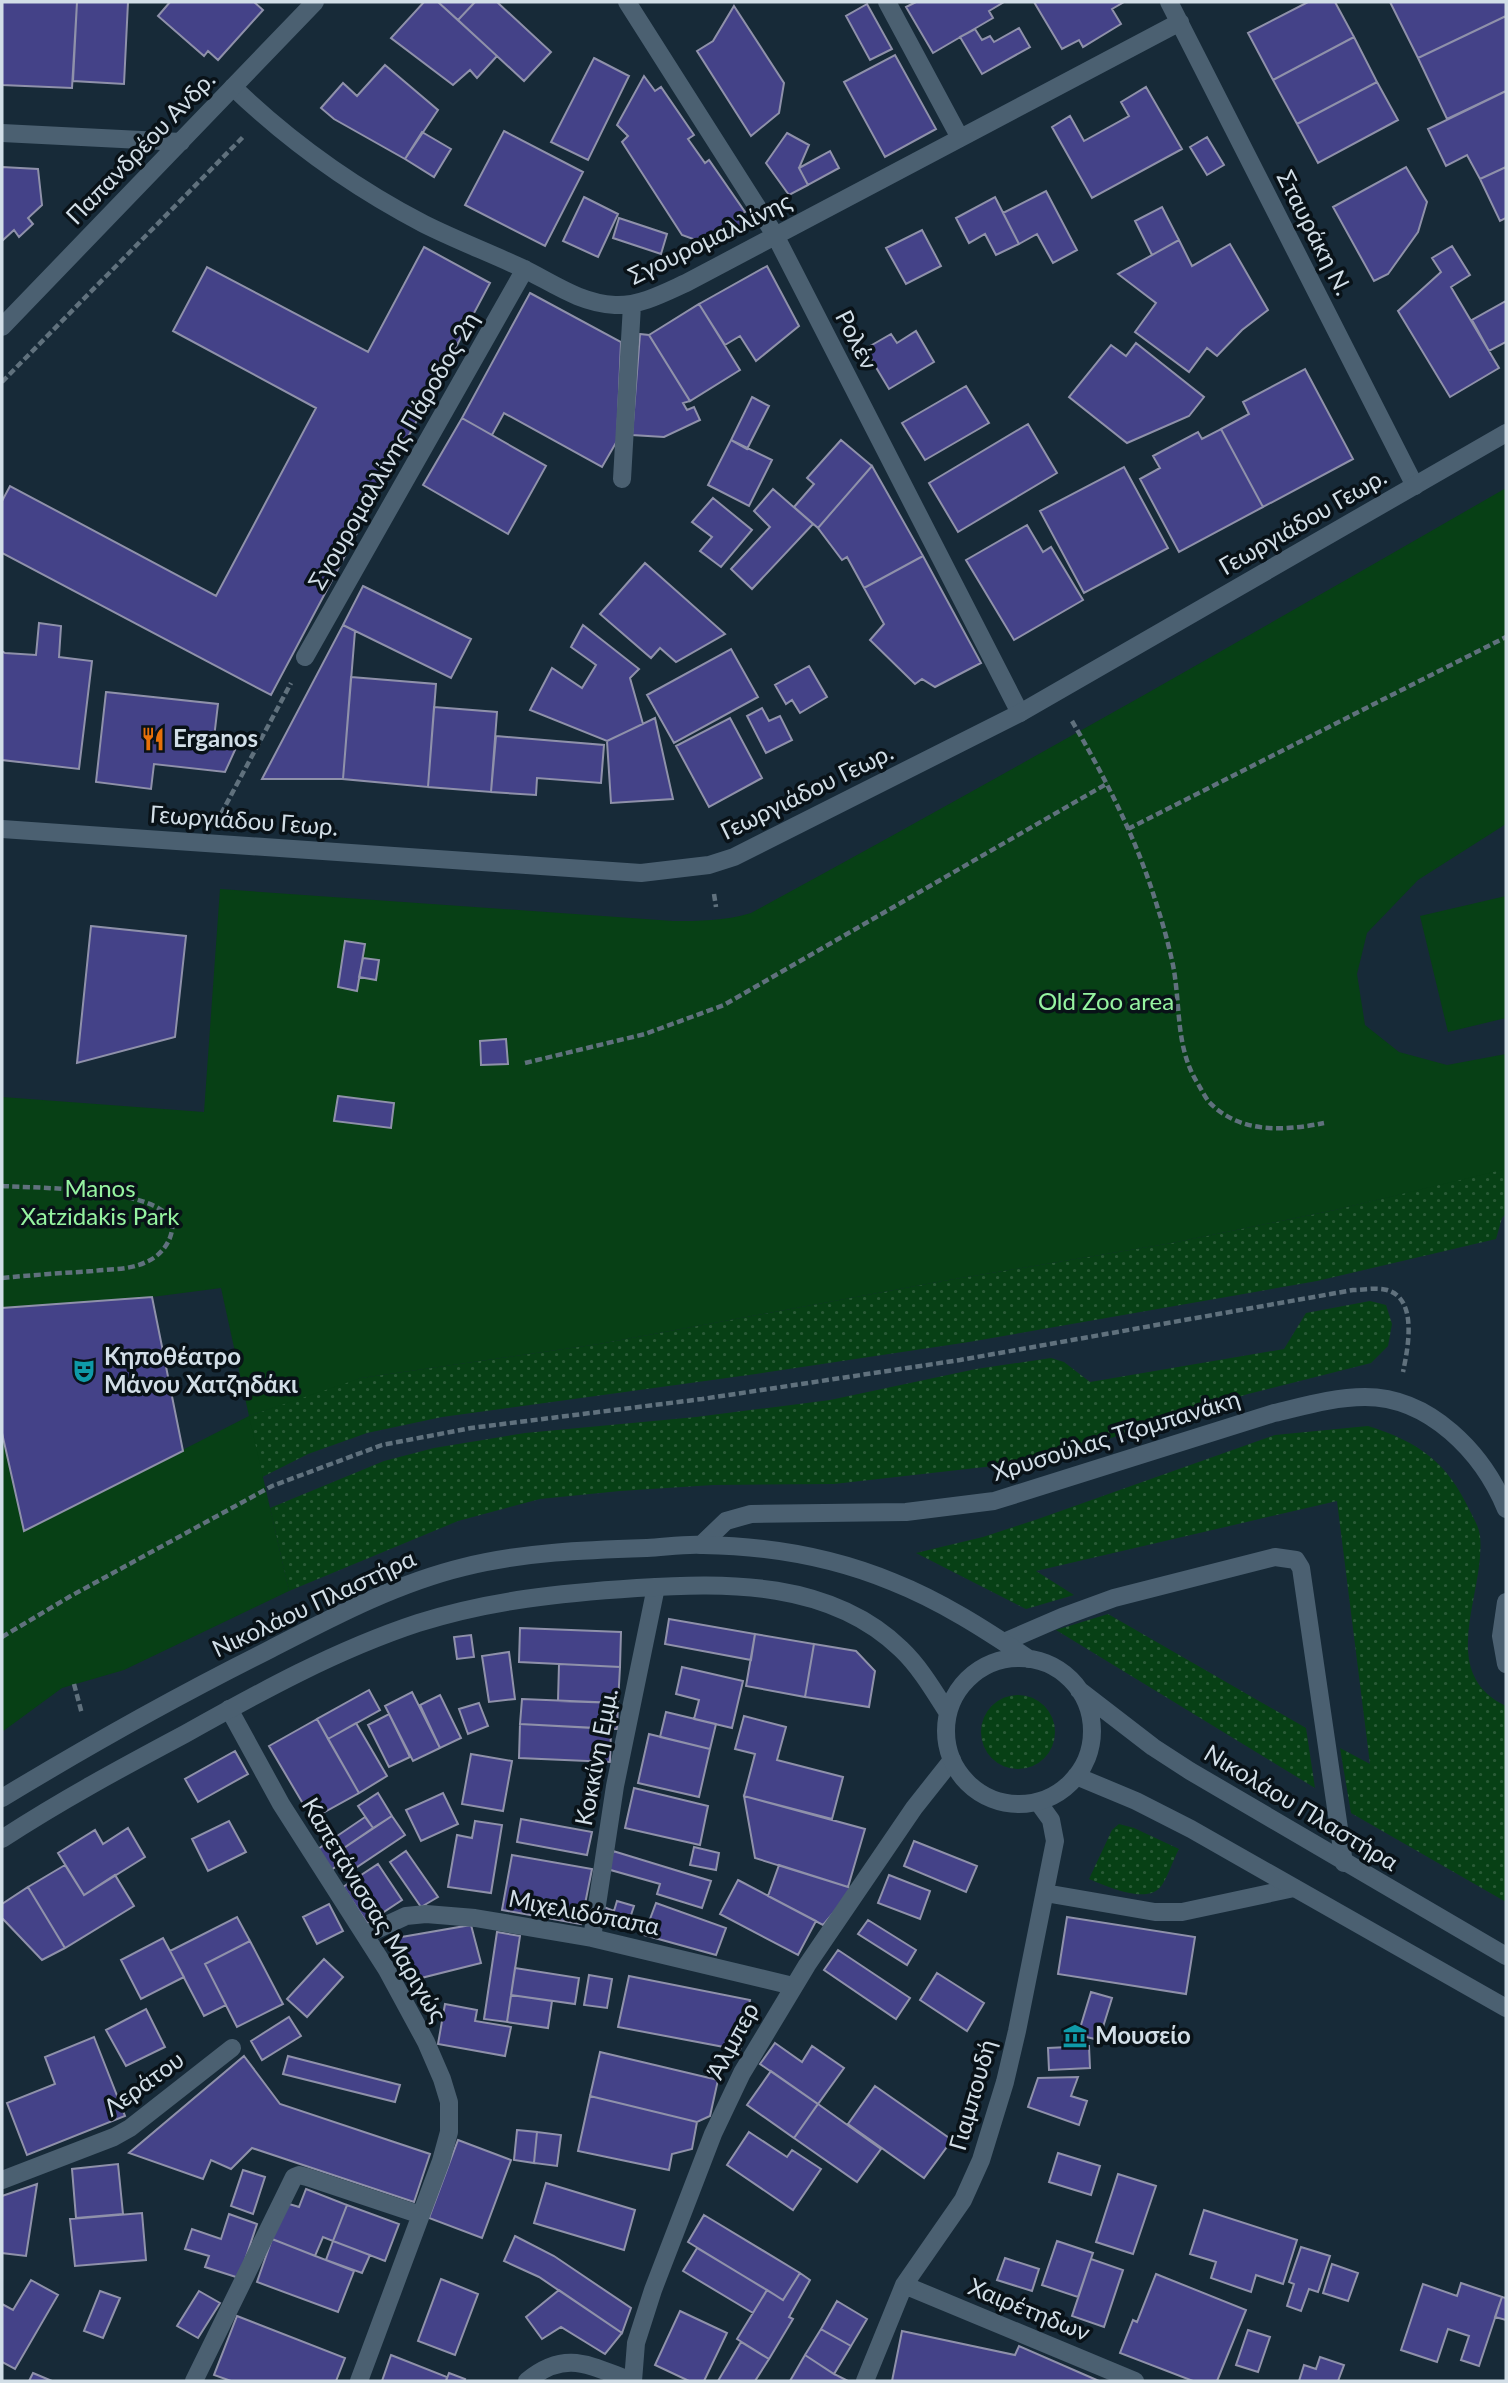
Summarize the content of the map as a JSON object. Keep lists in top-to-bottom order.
{
  "streets": {
    "street": [
      "Παπανδρέου Ανδρ.",
      "Σταυράκη Ν.",
      "Σγουρομαλλίνης",
      "Ρολέν",
      "Σγουρομαλλίνης Πάροδος 2η",
      "Γεωργιάδου Γεωρ.",
      "Χρυσούλας Τζομπανάκη",
      "Νικολάου Πλαστήρα",
      "Κοκκίνη Εμμ.",
      "Καπετάνισσας Μαριγώς",
      "Μιχελιδόπαπα",
      "Άλμπερ",
      "Λεράτου",
      "Γιαμπουδή",
      "Χαιρέτηδων"
    ]
  },
  "crossings": [
    ["Παπανδρέου Ανδρ.", "Σγουρομαλλίνης"],
    ["Σταυράκη Ν.", "Σγουρομαλλίνης"],
    ["Σταυράκη Ν.", "Γεωργιάδου Γεωρ."],
    ["Σγουρομαλλίνης", "Ρολέν"],
    ["Σγουρομαλλίνης", "Σγουρομαλλίνης Πάροδος 2η"],
    ["Ρολέν", "Γεωργιάδου Γεωρ."],
    ["Χρυσούλας Τζομπανάκη", "Νικολάου Πλαστήρα"],
    ["Νικολάου Πλαστήρα", "Άλμπερ"],
    ["Νικολάου Πλαστήρα", "Γιαμπουδή"],
    ["Κοκκίνη Εμμ.", "Μιχελιδόπαπα"],
    ["Καπετάνισσας Μαριγώς", "Μιχελιδόπαπα"],
    ["Μιχελιδόπαπα", "Άλμπερ"],
    ["Άλμπερ", "Γιαμπουδή"],
    ["Γιαμπουδή", "Χαιρέτηδων"]
  ],
  "parks": ["Old Zoo area", "Manos Xatzidakis Park"],
  "places": {
    "restaurant": ["Erganos"],
    "theatre": ["Κηποθέατρο Μάνου Χατζηδάκι"],
    "museum": ["Μουσείο"]
  }
}
